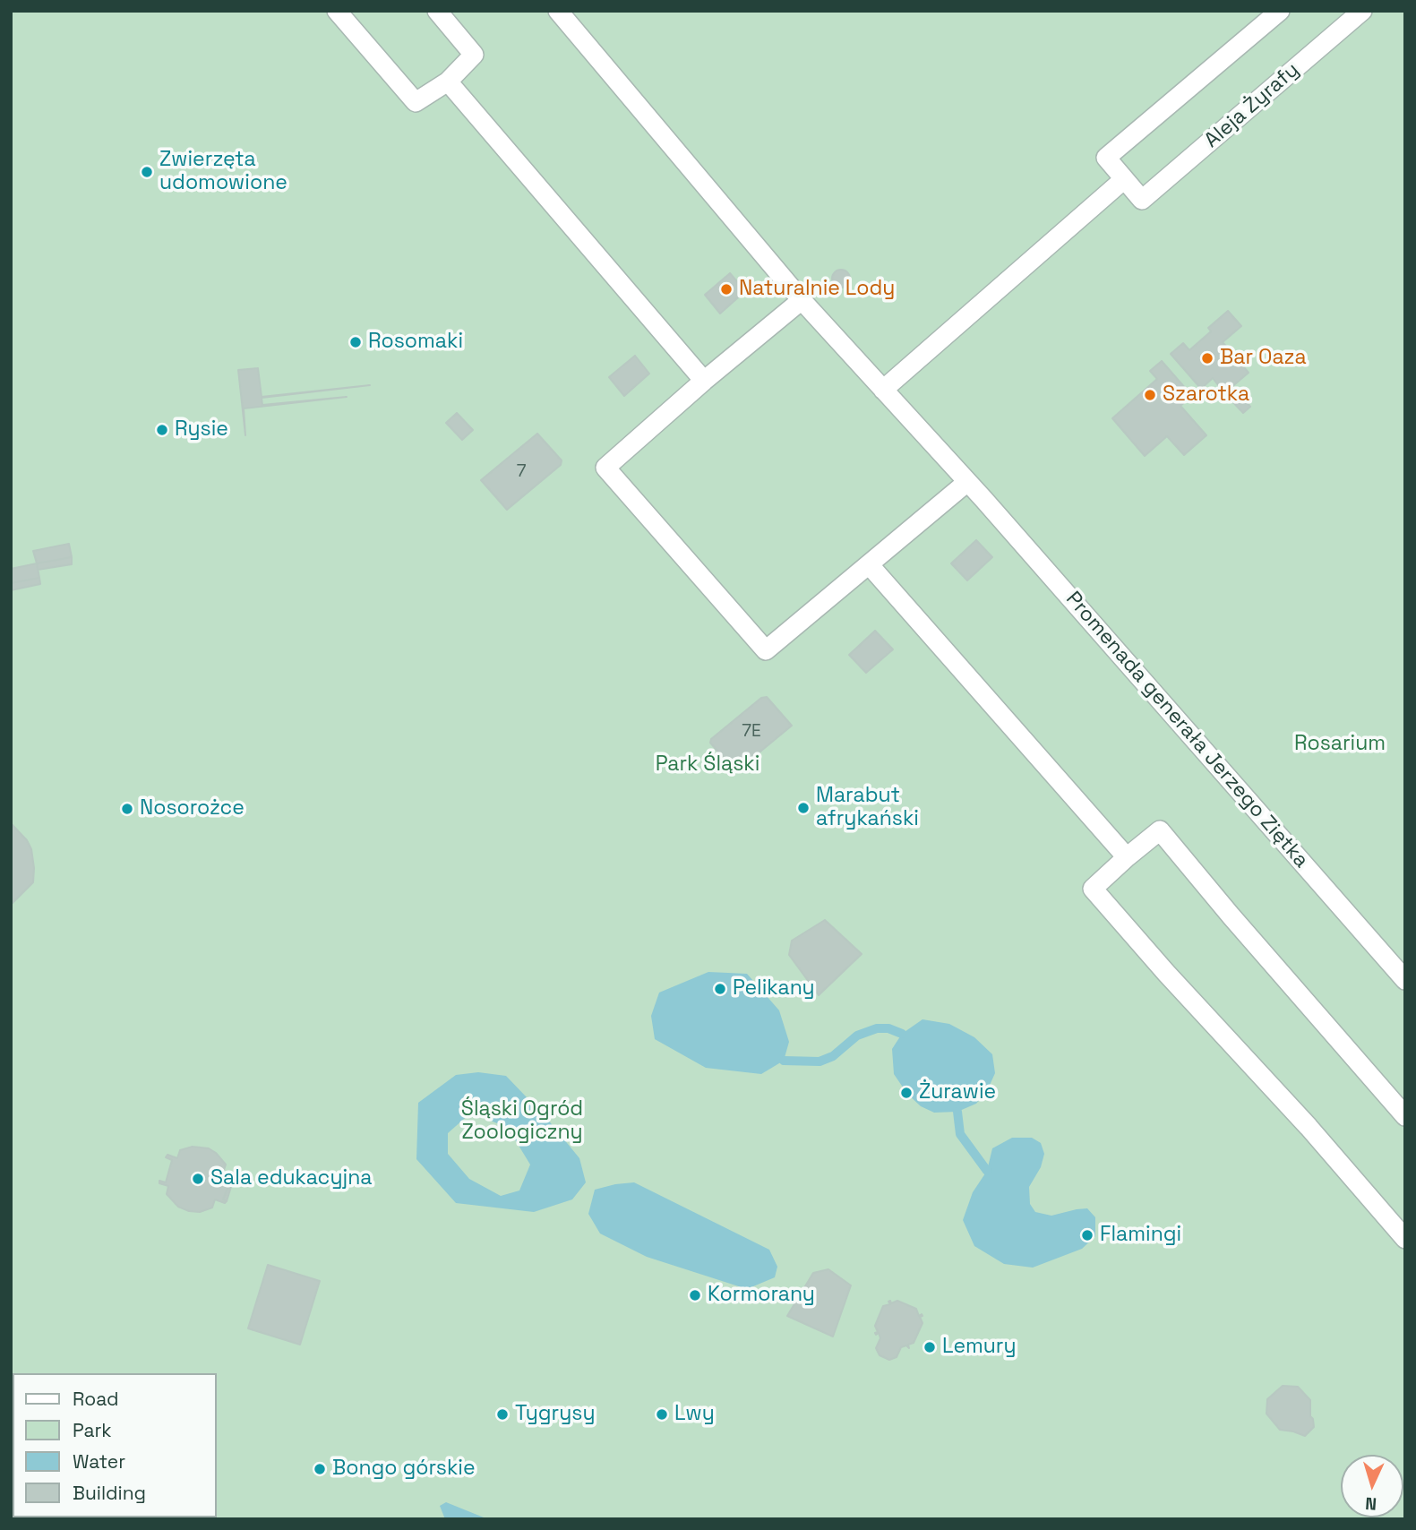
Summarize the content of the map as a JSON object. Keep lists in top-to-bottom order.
{
  "streets": {
    "street": ["Aleja Żyrafy", "Promenada generała Jerzego Ziętka"]
  },
  "parks": ["Rosarium", "Park Śląski", "Śląski Ogród Zoologiczny"],
  "places": [
    "Zwierzęta udomowione",
    "Naturalnie Lody",
    "Rosomaki",
    "Bar Oaza",
    "Szarotka",
    "Rysie",
    "Marabut afrykański",
    "Nosorożce",
    "Pelikany",
    "Żurawie",
    "Sala edukacyjna",
    "Flamingi",
    "Kormorany",
    "Lemury",
    "Tygrysy",
    "Lwy",
    "Bongo górskie"
  ],
  "house_numbers": ["7", "7E"],
  "legend": [
    "Road",
    "Park",
    "Water",
    "Building"
  ],
  "north": "bottom"
}
